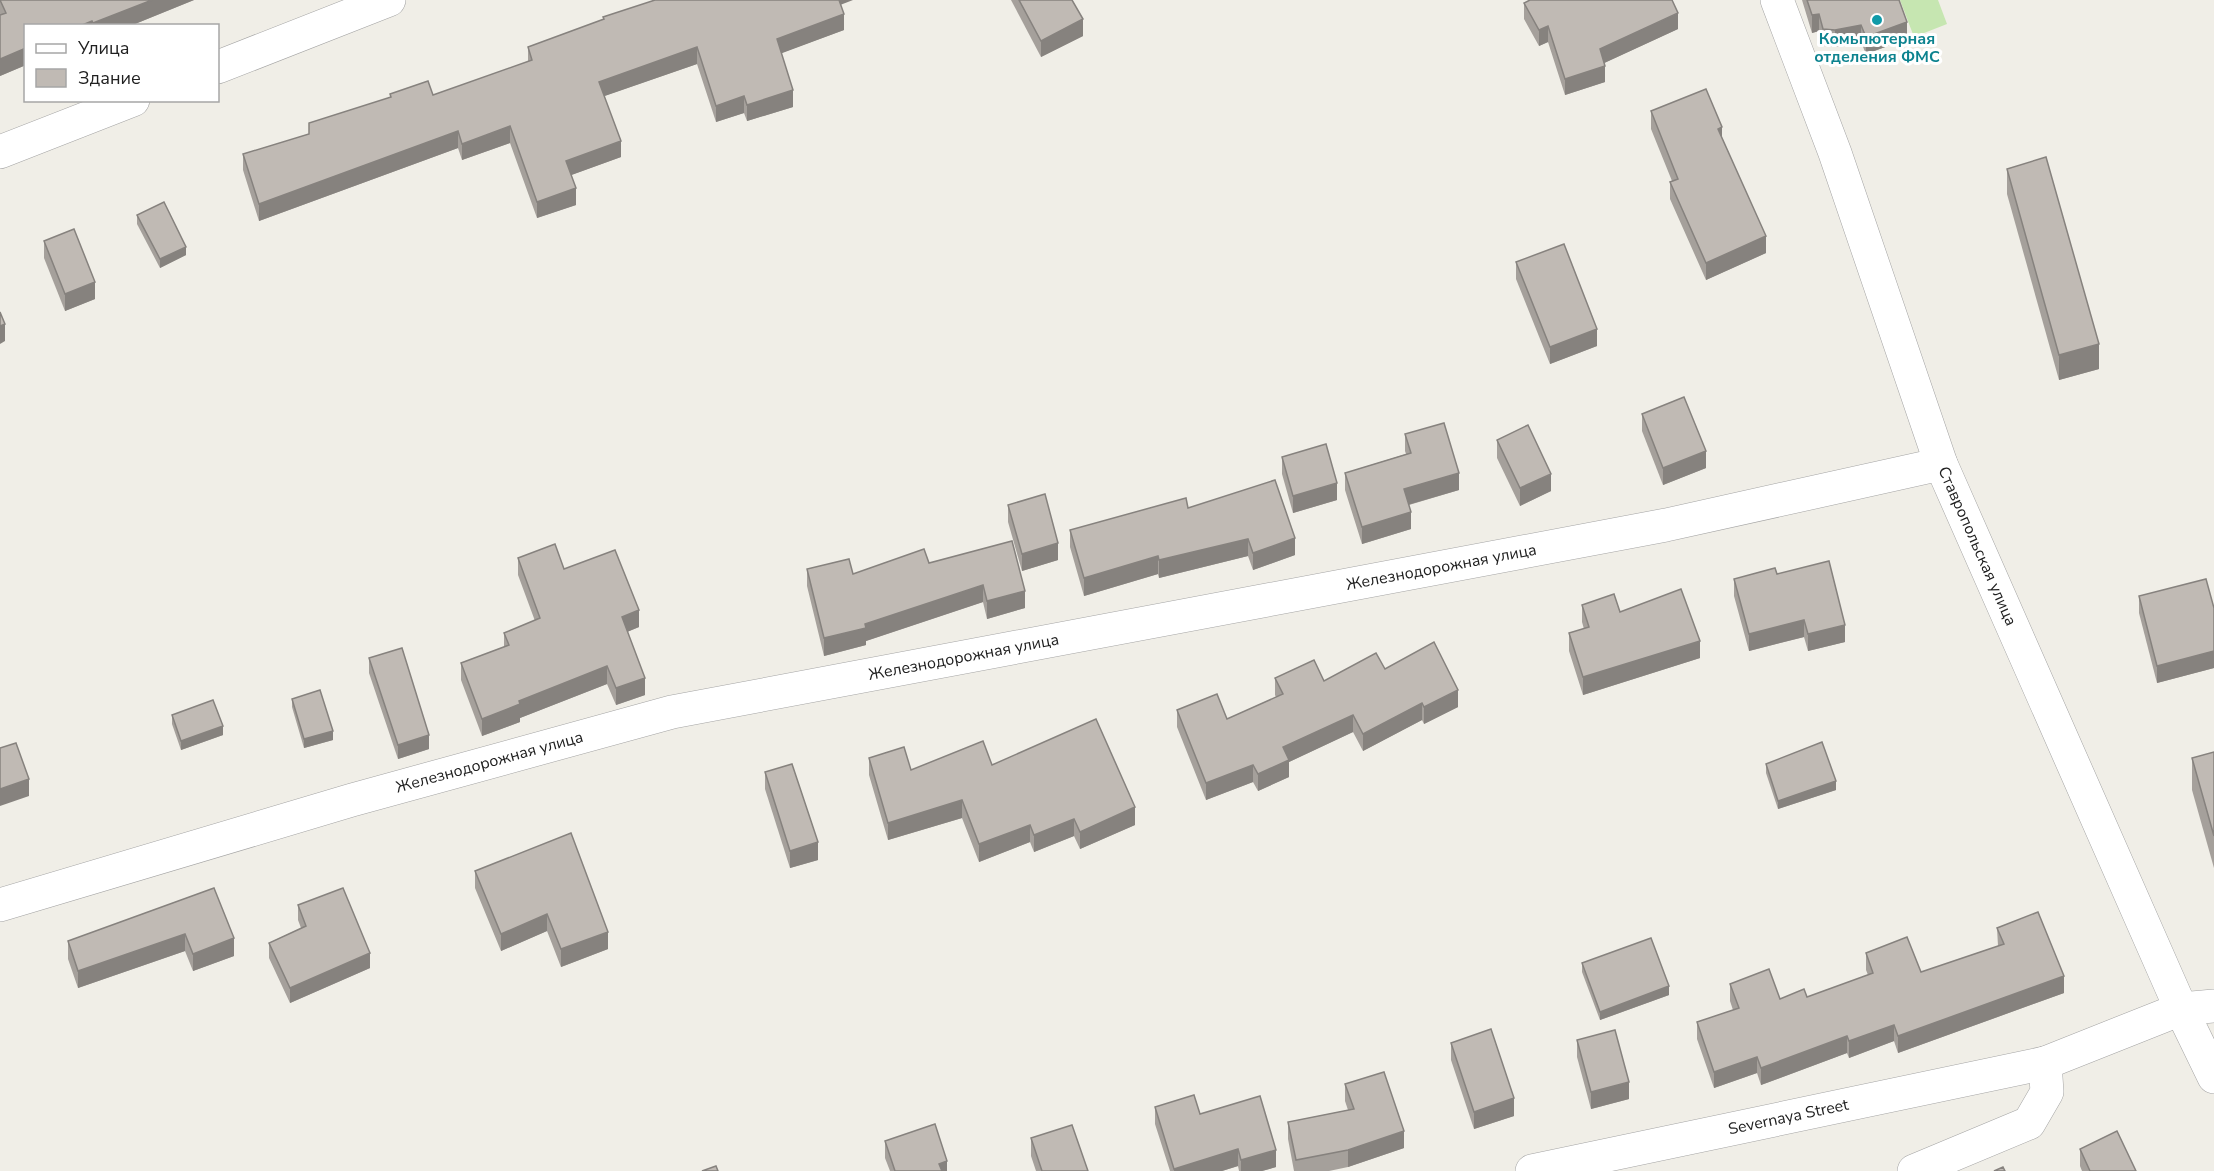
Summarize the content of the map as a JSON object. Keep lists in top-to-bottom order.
{
  "streets": {
    "street": ["Ставропольская улица", "Железнодорожная улица", "Severnaya Street"]
  },
  "crossings": [
    ["Ставропольская улица", "Железнодорожная улица"],
    ["Ставропольская улица", "Severnaya Street"]
  ],
  "places": ["Комьпютерная отделения ФМС"],
  "legend": ["Улица", "Здание"]
}
